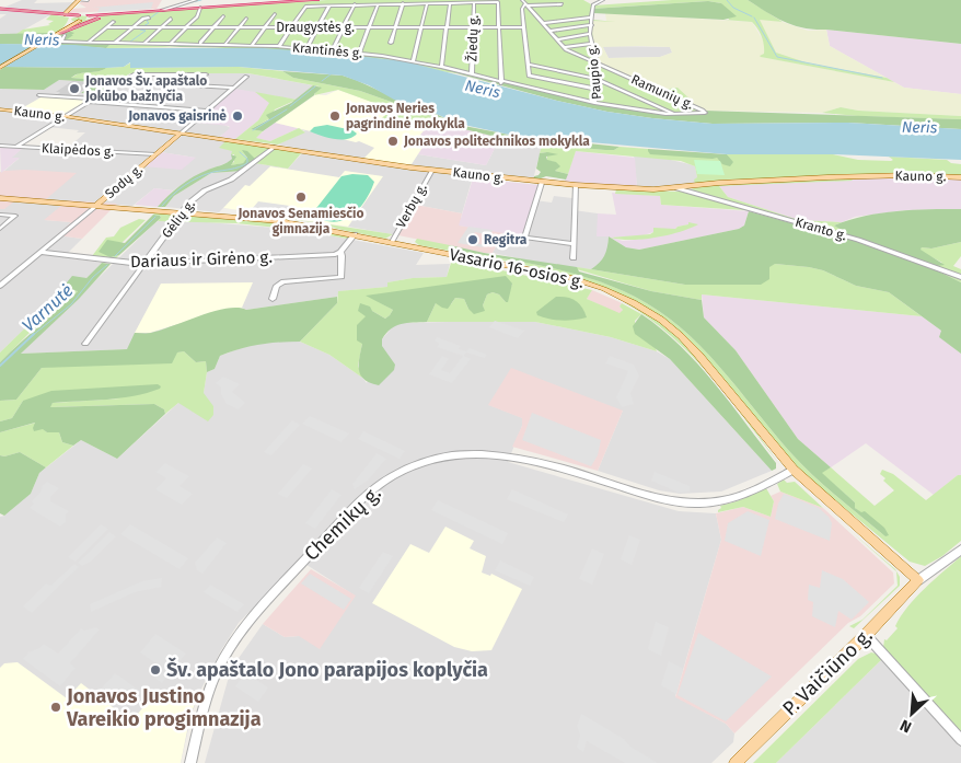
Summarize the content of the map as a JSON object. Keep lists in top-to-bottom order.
{
  "streets": {
    "main road": [
      "Kauno g.",
      "Sodų g.",
      "Vasario 16-osios g.",
      "P. Vaičiūno g."
    ],
    "street": [
      "Draugystės g.",
      "Žiedų g.",
      "Krantinės g.",
      "Paupio g.",
      "Ramunių g.",
      "Klaipėdos g.",
      "Verbų g.",
      "Gėlių g.",
      "Kranto g.",
      "Dariaus ir Girėno g.",
      "Chemikų g."
    ]
  },
  "crossings": [
    ["Draugystės g.", "Žiedų g."],
    ["Žiedų g.", "Krantinės g."],
    ["Krantinės g.", "Paupio g."],
    ["Paupio g.", "Ramunių g."],
    ["Kauno g.", "Sodų g."],
    ["Kauno g.", "Verbų g."],
    ["Kauno g.", "Gėlių g."],
    ["Kauno g.", "Kranto g."],
    ["Klaipėdos g.", "Sodų g."],
    ["Sodų g.", "Dariaus ir Girėno g."],
    ["Sodų g.", "Vasario 16-osios g."],
    ["Verbų g.", "Vasario 16-osios g."],
    ["Gėlių g.", "Dariaus ir Girėno g."],
    ["Gėlių g.", "Vasario 16-osios g."],
    ["Vasario 16-osios g.", "Chemikų g."],
    ["Vasario 16-osios g.", "P. Vaičiūno g."]
  ],
  "water": ["Neris", "Varnutė"],
  "places": [
    "Jonavos Šv. apaštalo Jokūbo bažnyčia",
    "Jonavos gaisrinė",
    "Jonavos Neries pagrindinė mokykla",
    "Jonavos politechnikos mokykla",
    "Jonavos Senamiesčio gimnazija",
    "Regitra",
    "Šv. apaštalo Jono parapijos koplyčia",
    "Jonavos Justino Vareikio progimnazija"
  ],
  "north": "bottom left"
}
